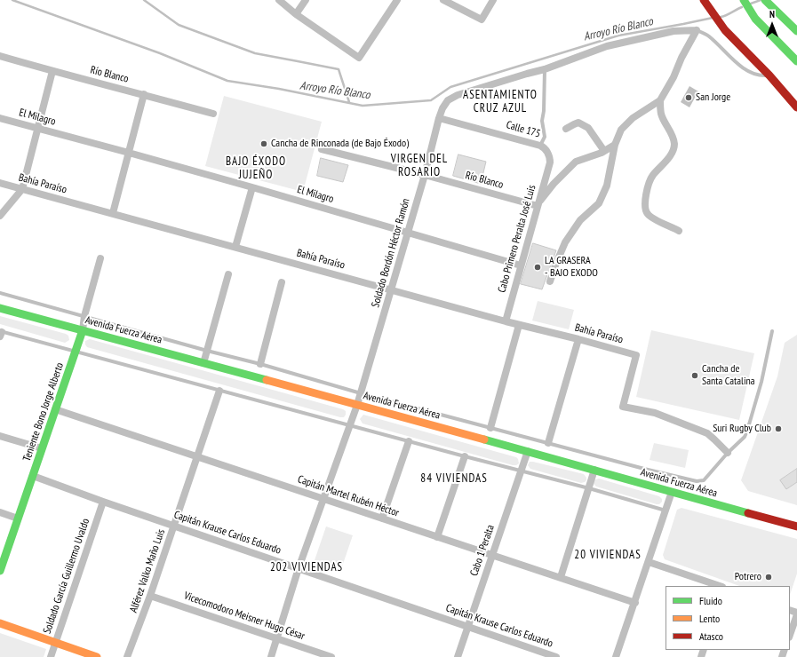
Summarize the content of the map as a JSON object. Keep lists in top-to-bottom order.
{
  "streets": {
    "main road": ["Avenida Fuerza Aérea", "Teniente Bono Jorge Alberto"],
    "street": [
      "Río Blanco",
      "El Milagro",
      "Calle 175",
      "Bahía Paraíso",
      "Cabo Primero Peralta José Luis",
      "Soldado Bordón Héctor Ramón",
      "Capitán Martel Rubén Héctor",
      "Capitán Krause Carlos Eduardo",
      "Cabo 1 Peralta",
      "Alférez Valko Maño Luis",
      "Soldado García Guillermo Uvaldo",
      "Vicecomodoro Meisner Hugo César"
    ]
  },
  "crossings": [
    ["Río Blanco", "Cabo Primero Peralta José Luis"],
    ["Río Blanco", "Soldado Bordón Héctor Ramón"],
    ["El Milagro", "Cabo Primero Peralta José Luis"],
    ["El Milagro", "Soldado Bordón Héctor Ramón"],
    ["Calle 175", "Cabo Primero Peralta José Luis"],
    ["Calle 175", "Soldado Bordón Héctor Ramón"],
    ["Bahía Paraíso", "Cabo Primero Peralta José Luis"],
    ["Bahía Paraíso", "Soldado Bordón Héctor Ramón"],
    ["Soldado Bordón Héctor Ramón", "Avenida Fuerza Aérea"],
    ["Soldado Bordón Héctor Ramón", "Capitán Martel Rubén Héctor"],
    ["Soldado Bordón Héctor Ramón", "Capitán Krause Carlos Eduardo"],
    ["Soldado Bordón Héctor Ramón", "Vicecomodoro Meisner Hugo César"],
    ["Avenida Fuerza Aérea", "Teniente Bono Jorge Alberto"],
    ["Avenida Fuerza Aérea", "Cabo 1 Peralta"],
    ["Teniente Bono Jorge Alberto", "Capitán Martel Rubén Héctor"],
    ["Teniente Bono Jorge Alberto", "Capitán Krause Carlos Eduardo"],
    ["Capitán Martel Rubén Héctor", "Cabo 1 Peralta"],
    ["Capitán Martel Rubén Héctor", "Alférez Valko Maño Luis"],
    ["Capitán Krause Carlos Eduardo", "Cabo 1 Peralta"],
    ["Capitán Krause Carlos Eduardo", "Alférez Valko Maño Luis"],
    ["Capitán Krause Carlos Eduardo", "Soldado García Guillermo Uvaldo"],
    ["Alférez Valko Maño Luis", "Vicecomodoro Meisner Hugo César"]
  ],
  "districts": [
    "ASENTAMIENTO CRUZ AZUL",
    "VIRGEN DEL ROSARIO",
    "BAJO ÉXODO JUJEÑO",
    "84 VIVIENDAS",
    "20 VIVIENDAS",
    "202 VIVIENDAS"
  ],
  "water": ["Arroyo Río Blanco"],
  "places": [
    "San Jorge",
    "Cancha de Rinconada (de Bajo Éxodo)",
    "LA GRASERA - BAJO EXODO",
    "Cancha de Santa Catalina",
    "Suri Rugby Club",
    "Potrero"
  ],
  "legend": ["Fluido", "Lento", "Atasco"],
  "north": "top"
}
